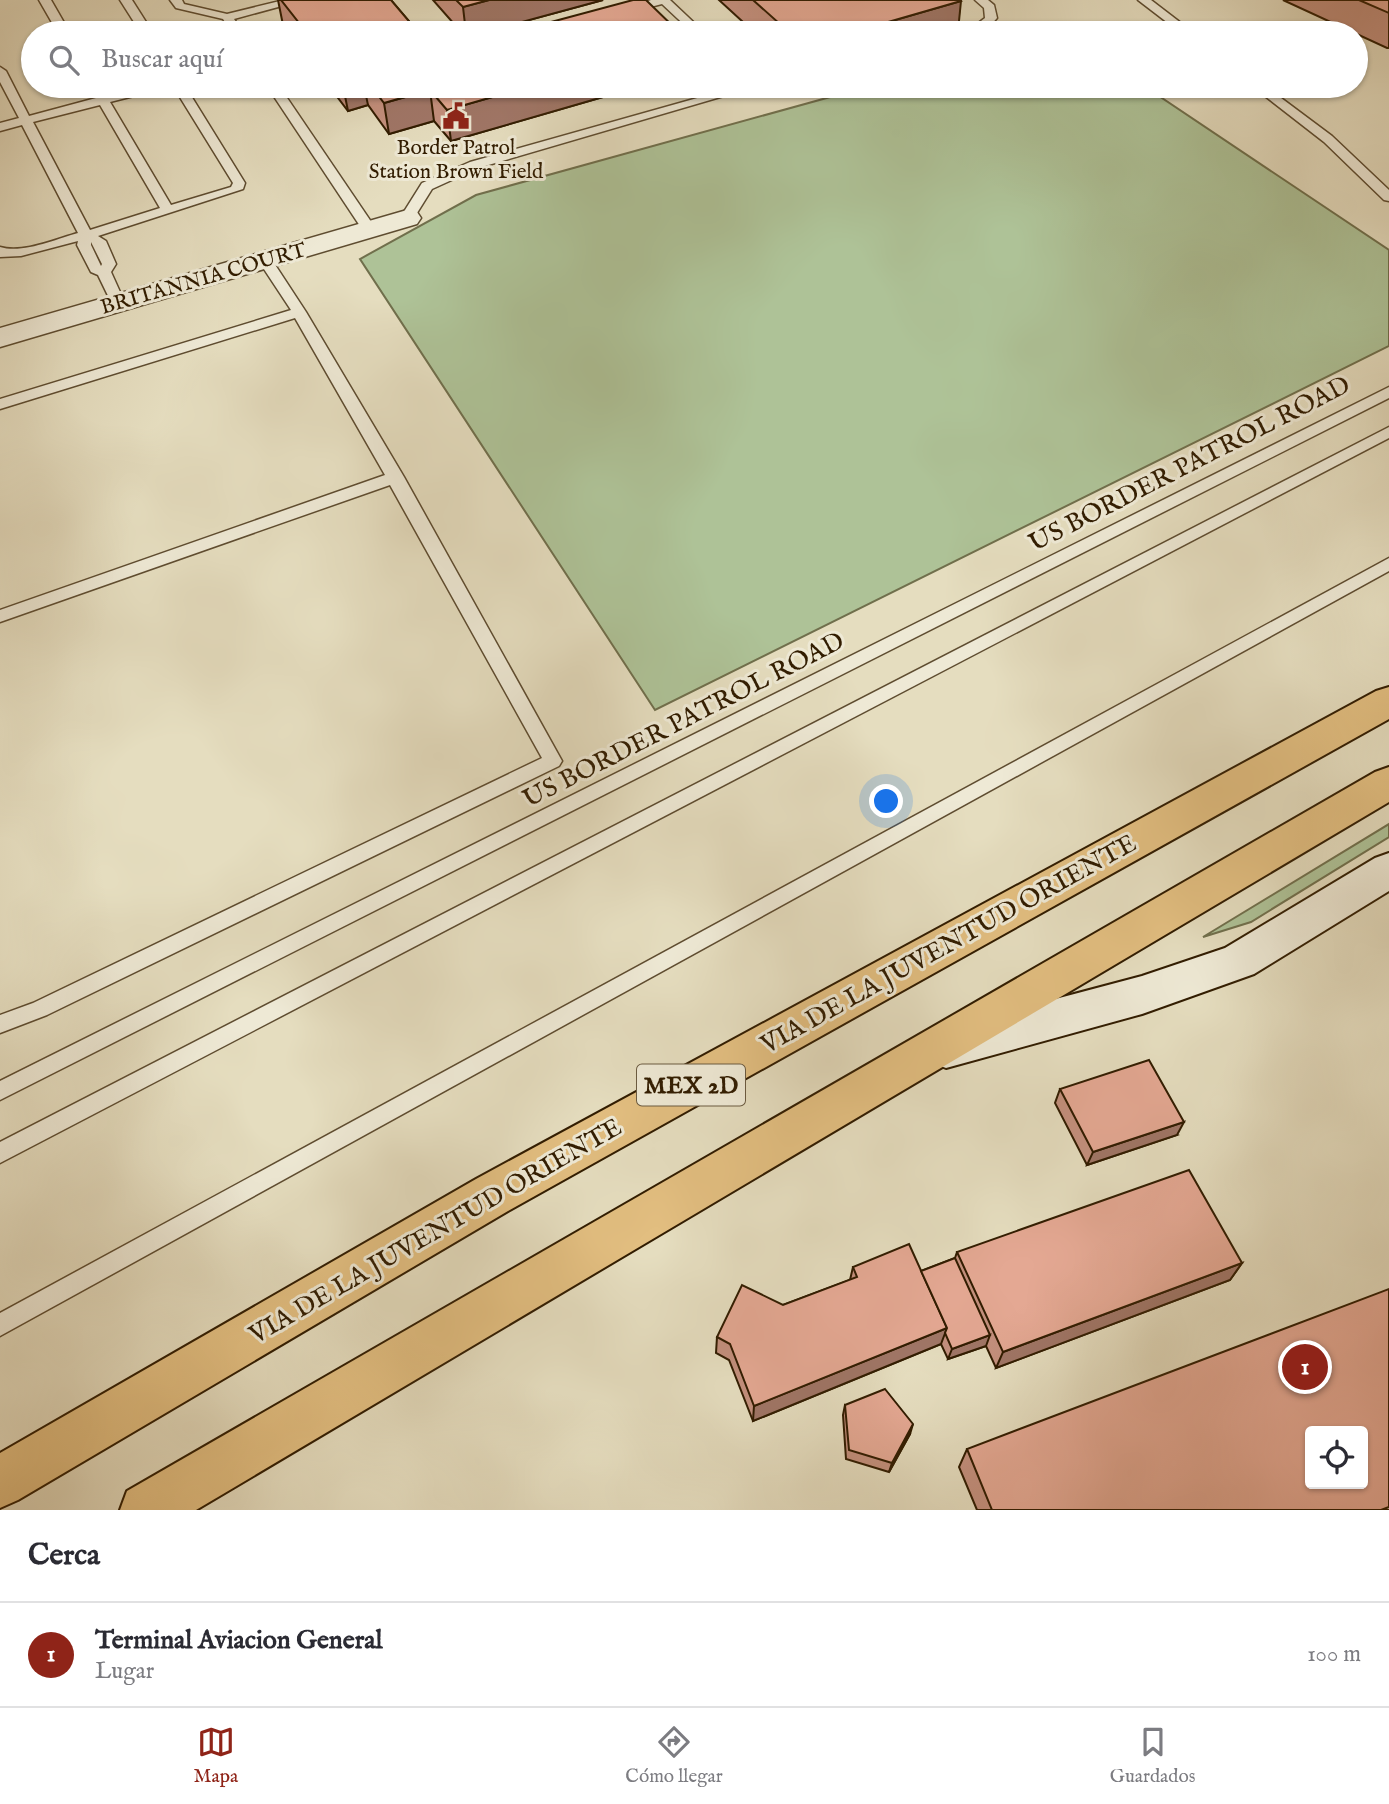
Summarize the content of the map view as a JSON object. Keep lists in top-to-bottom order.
{
  "streets": {
    "highway": ["VIA DE LA JUVENTUD ORIENTE", "MEX 2D"],
    "street": ["BRITANNIA COURT"],
    "lane": ["US BORDER PATROL ROAD"]
  },
  "places": {
    "public building": ["Border Patrol Station Brown Field"]
  },
  "page": {
    "search": "Buscar aquí",
    "pins": "1",
    "heading": "Cerca",
    "list": [
      {
        "mark": "1",
        "name": "Terminal Aviacion General",
        "note": "Lugar",
        "value": "100 m"
      }
    ],
    "nav": ["Mapa", "Cómo llegar", "Guardados"]
  }
}
